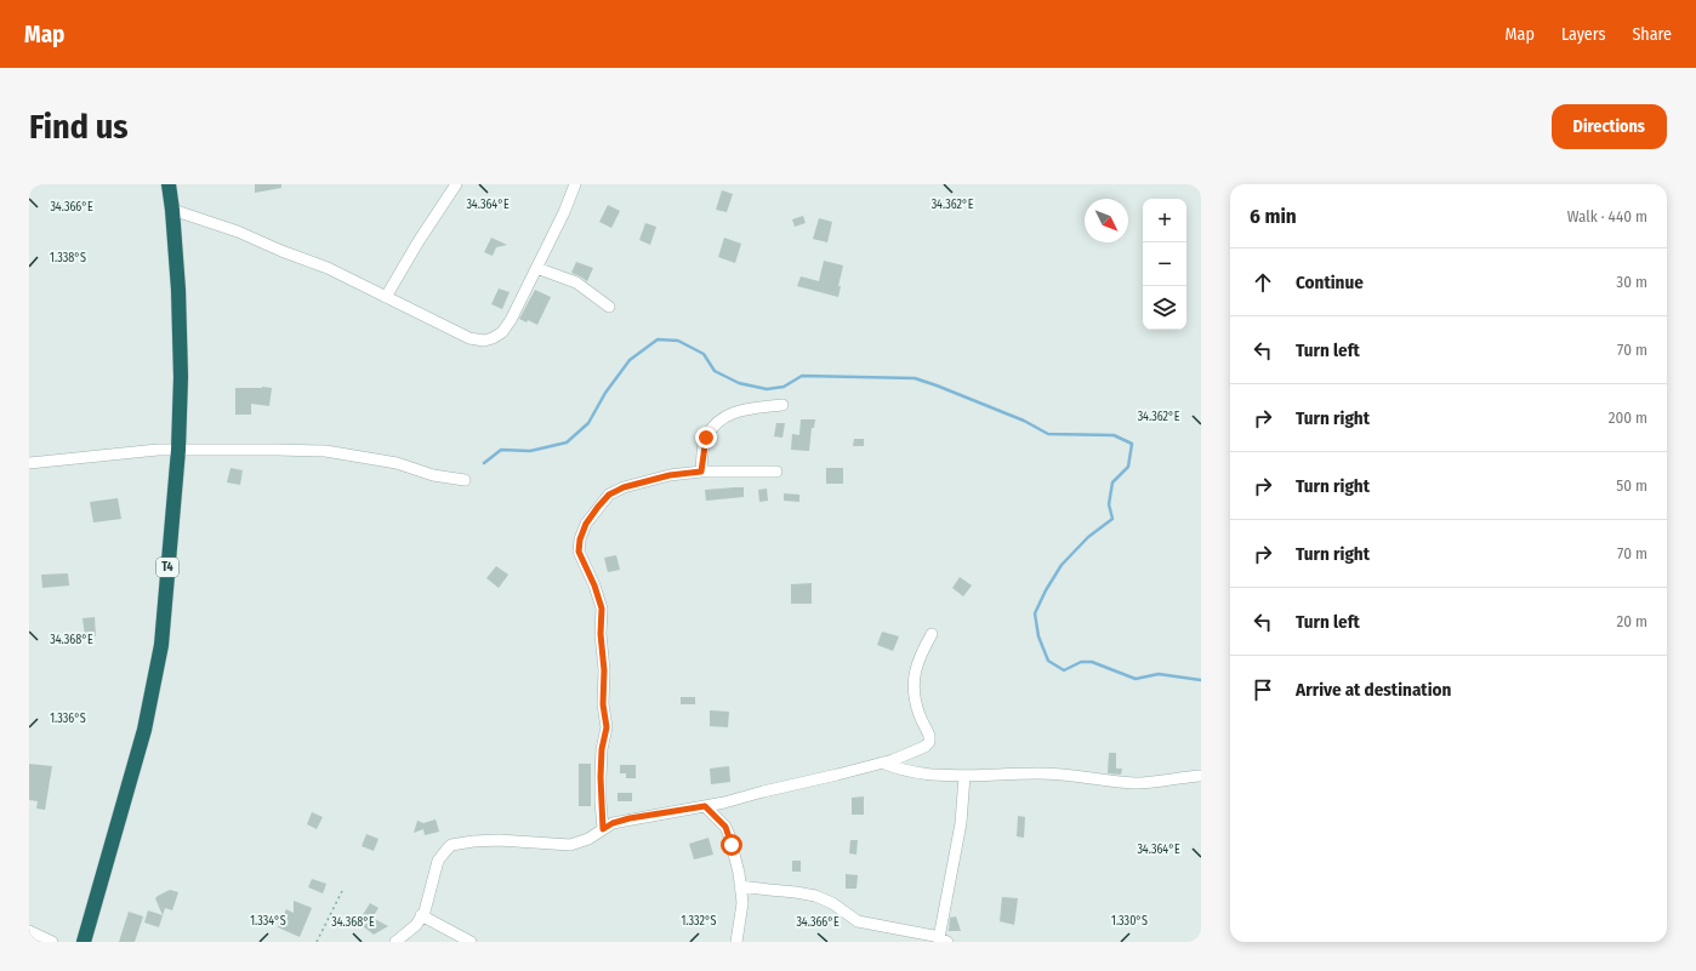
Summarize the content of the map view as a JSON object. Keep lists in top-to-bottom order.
{
  "streets": {
    "highway": ["T4"]
  },
  "north": "bottom right",
  "page": {
    "header": "Map",
    "nav": ["Map", "Layers", "Share"],
    "buttons": "Directions",
    "title": "Find us",
    "heading": ["6 min", "Walk · 440 m"],
    "map_buttons": ["+", "−"],
    "list": [
      ["Continue", "30 m"],
      ["Turn left", "70 m"],
      ["Turn right", "200 m"],
      ["Turn right", "50 m"],
      ["Turn right", "70 m"],
      ["Turn left", "20 m"],
      "Arrive at destination"
    ]
  },
  "coordinates": [
    "34.364°E",
    "34.362°E",
    "34.366°E",
    "1.338°S",
    "34.368°E",
    "1.336°S",
    "1.334°S",
    "1.332°S",
    "1.330°S"
  ]
}
